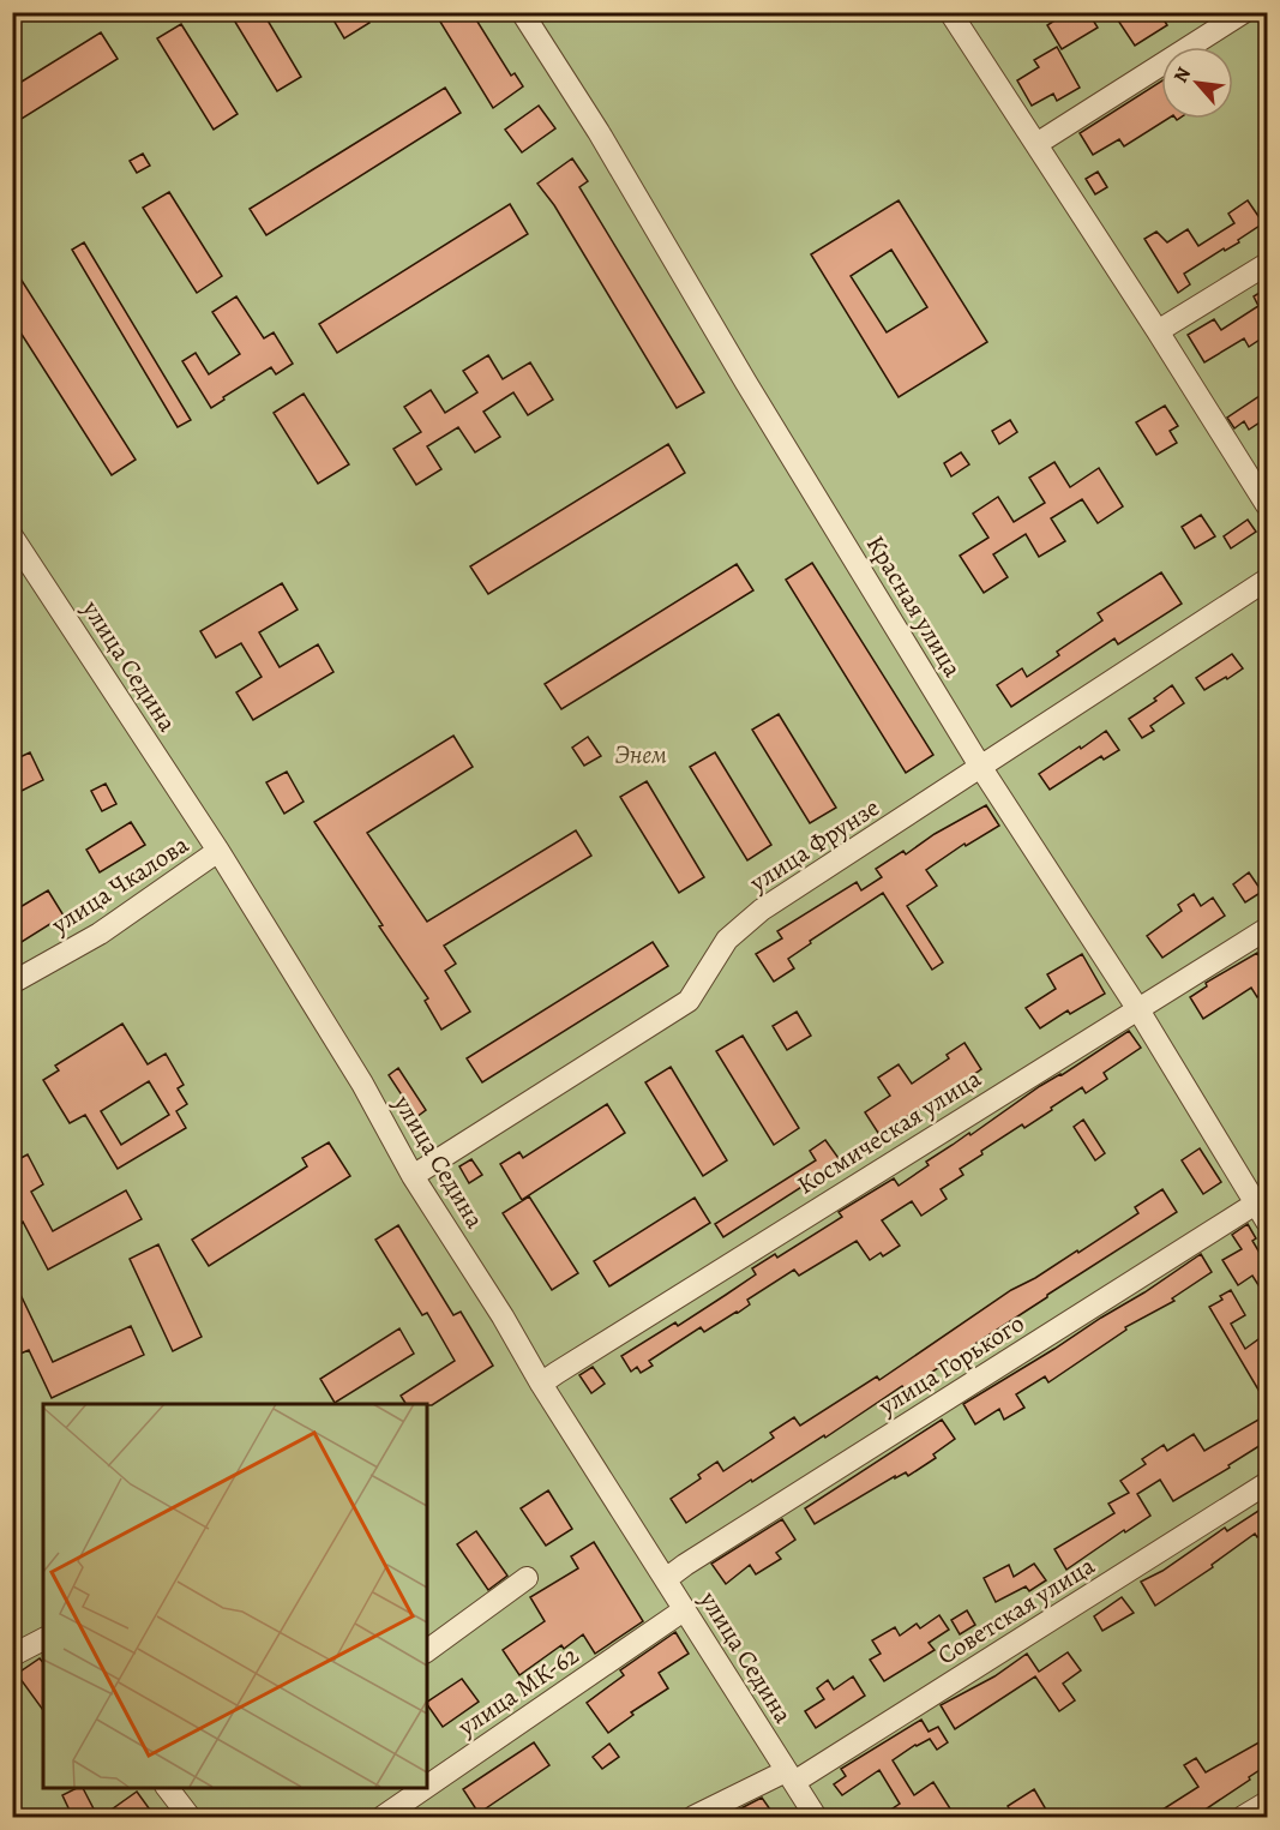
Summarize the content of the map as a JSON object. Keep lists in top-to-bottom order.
{
  "streets": {
    "street": [
      "Красная улица",
      "улица Седина",
      "улица Фрунзе",
      "улица Чкалова",
      "Космическая улица",
      "улица Горького",
      "Советская улица",
      "улица МК-62"
    ]
  },
  "crossings": [
    ["Красная улица", "улица Фрунзе"],
    ["Красная улица", "Космическая улица"],
    ["Красная улица", "улица Горького"],
    ["улица Седина", "улица Фрунзе"],
    ["улица Седина", "улица Чкалова"],
    ["улица Седина", "Космическая улица"],
    ["улица Седина", "улица Горького"],
    ["улица Седина", "Советская улица"],
    ["улица Седина", "улица МК-62"]
  ],
  "parks": ["Энем"],
  "north": "top left"
}
